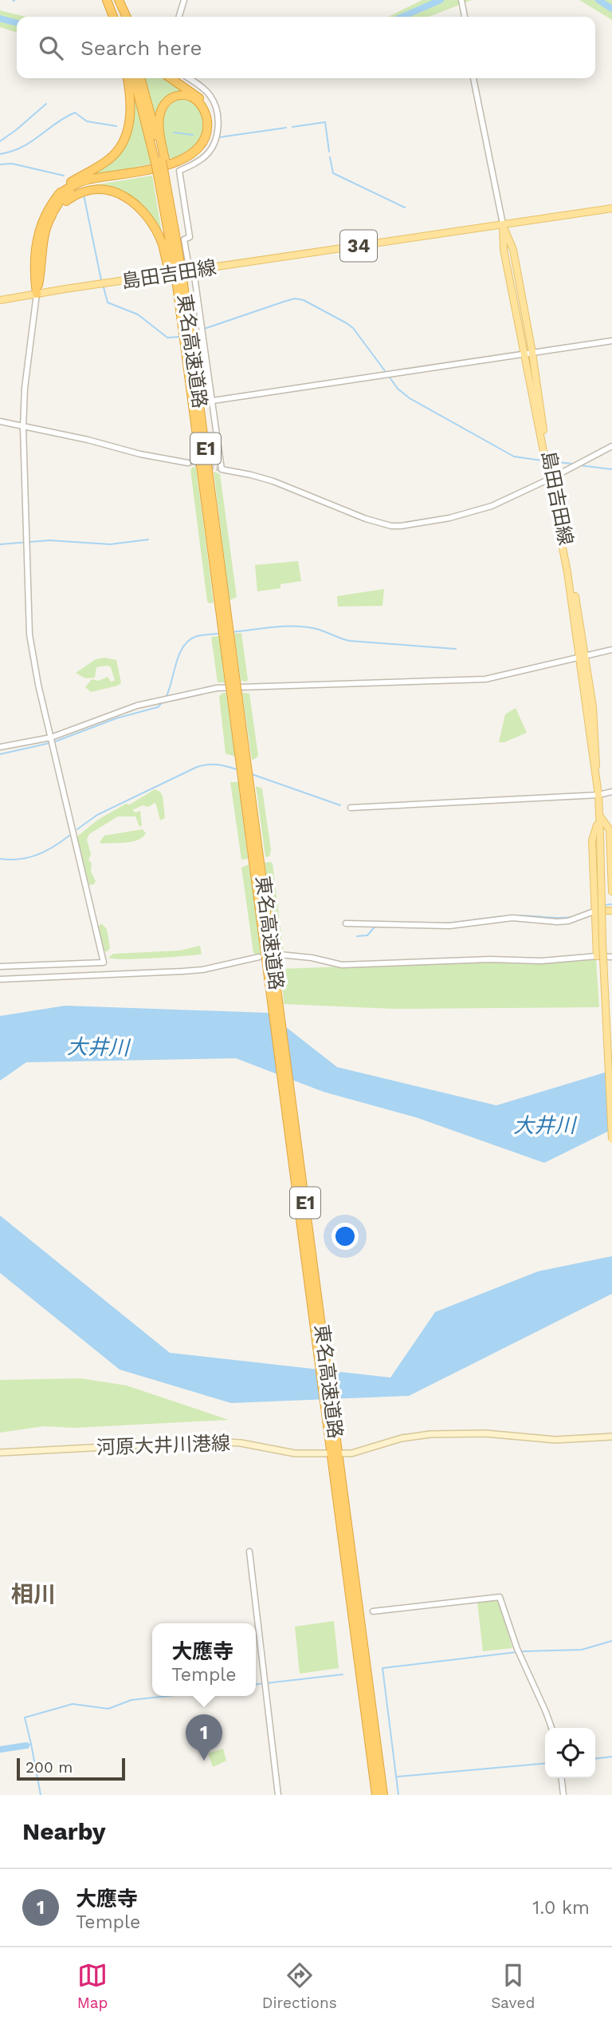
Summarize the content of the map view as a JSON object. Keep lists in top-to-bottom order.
{
  "streets": {
    "highway": ["東名高速道路", "E1"],
    "main road": ["34", "島田吉田線", "河原大井川港線"]
  },
  "districts": ["相川"],
  "water": ["大井川"],
  "scale_bar": "200 m",
  "page": {
    "search": "Search here",
    "popup": ["大應寺", "Temple"],
    "pins": "1",
    "scale": "200 m",
    "heading": "Nearby",
    "list": [
      {
        "mark": "1",
        "name": "大應寺",
        "note": "Temple",
        "value": "1.0 km"
      }
    ],
    "nav": ["Map", "Directions", "Saved"]
  }
}
